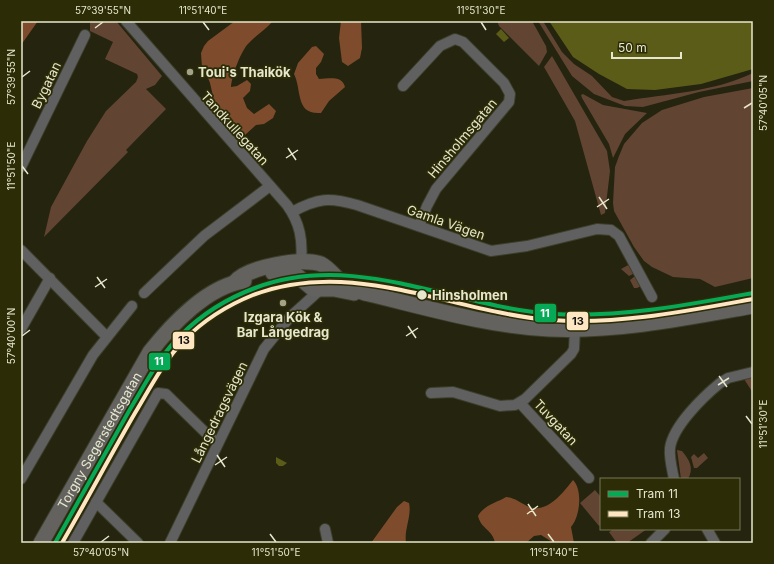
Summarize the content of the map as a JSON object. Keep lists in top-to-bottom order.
{
  "streets": {
    "street": [
      "Bygatan",
      "Tandkullegatan",
      "Hinsholmsgatan",
      "Gamla Vägen",
      "Långedragsvägen",
      "Tuvgatan",
      "Torgny Segerstedtsgatan"
    ]
  },
  "crossings": [
    ["Tandkullegatan", "Gamla Vägen"],
    ["Tandkullegatan", "Långedragsvägen"],
    ["Tandkullegatan", "Torgny Segerstedtsgatan"],
    ["Hinsholmsgatan", "Gamla Vägen"],
    ["Långedragsvägen", "Torgny Segerstedtsgatan"]
  ],
  "places": ["Toui's Thaikök", "Hinsholmen", "Izgara Kök & Bar Långedrag"],
  "lines": ["tram line 11", "tram line 13"],
  "legend": ["Tram 11", "Tram 13"],
  "scale_bar": "50 m",
  "coordinates": [
    "57°39'55\"N",
    "11°51'40\"E",
    "11°51'30\"E",
    "57°40'05\"N",
    "11°51'50\"E",
    "57°40'00\"N"
  ]
}
